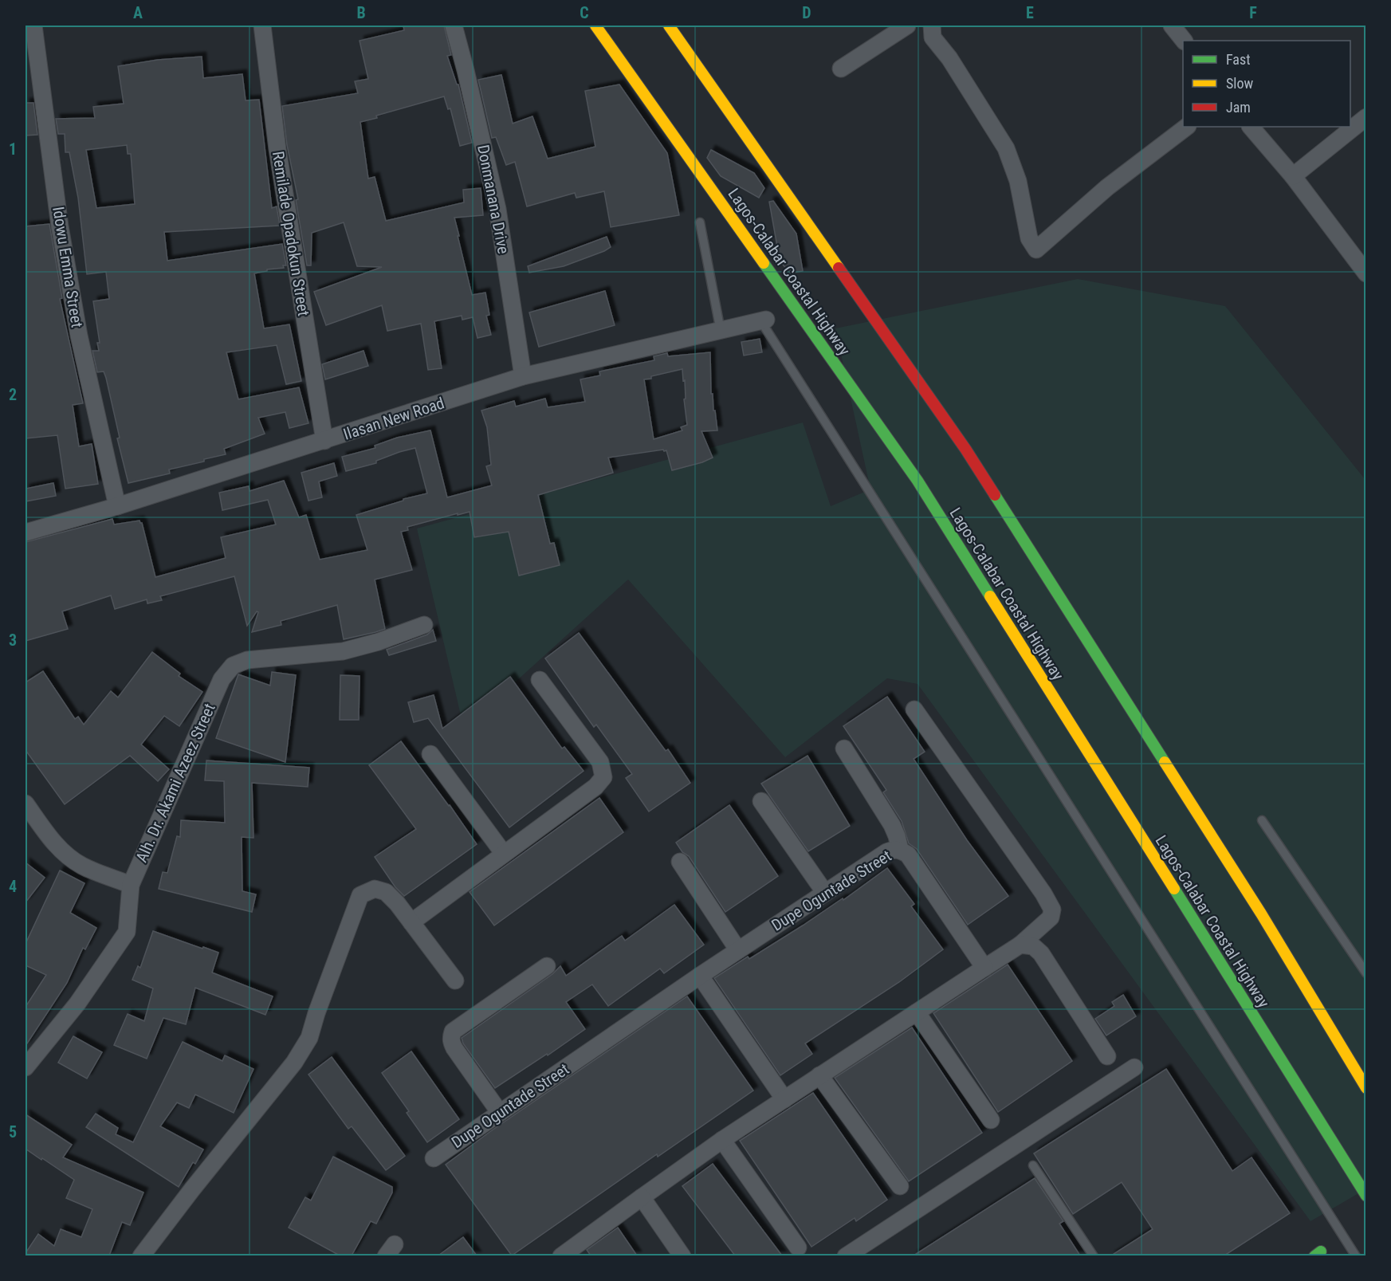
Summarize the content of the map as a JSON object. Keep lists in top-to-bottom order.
{
  "streets": {
    "highway": ["Lagos-Calabar Coastal Highway"],
    "street": [
      "Donmanana Drive",
      "Remilade Opadokun Street",
      "Idowu Emma Street",
      "Ilasan New Road",
      "Alh. Dr. Akami Azeez Street",
      "Dupe Oguntade Street"
    ]
  },
  "crossings": [
    ["Donmanana Drive", "Ilasan New Road"],
    ["Remilade Opadokun Street", "Ilasan New Road"],
    ["Idowu Emma Street", "Ilasan New Road"]
  ],
  "legend": ["Fast", "Slow", "Jam"],
  "grid": {
    "columns": [
      "A",
      "B",
      "C",
      "D",
      "E",
      "F"
    ],
    "rows": [
      "1",
      "2",
      "3",
      "4",
      "5"
    ]
  }
}
